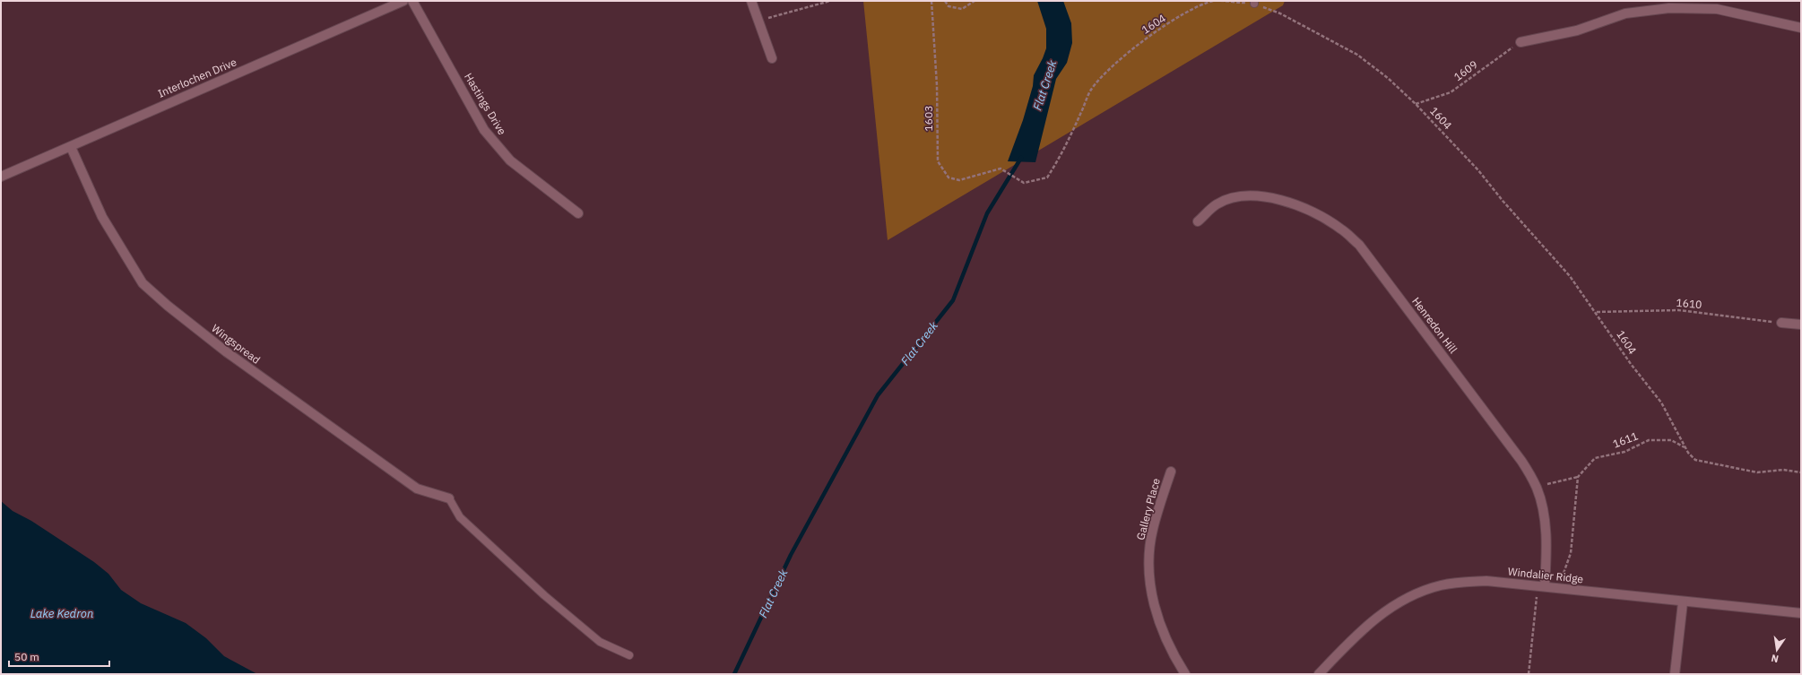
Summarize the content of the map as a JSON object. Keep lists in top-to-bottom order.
{
  "streets": {
    "street": [
      "Interlochen Drive",
      "Hastings Drive",
      "Henredon Hill",
      "Wingspread",
      "Gallery Place",
      "Windalier Ridge"
    ],
    "path": [
      "1604",
      "1609",
      "1603",
      "1610",
      "1611"
    ]
  },
  "crossings": [
    ["1604", "1609"],
    ["1604", "1603"],
    ["1604", "1610"],
    ["1604", "1611"],
    ["Interlochen Drive", "Wingspread"],
    ["Henredon Hill", "Windalier Ridge"]
  ],
  "water": ["Flat Creek", "Lake Kedron"],
  "scale_bar": "50 m",
  "north": "bottom"
}
